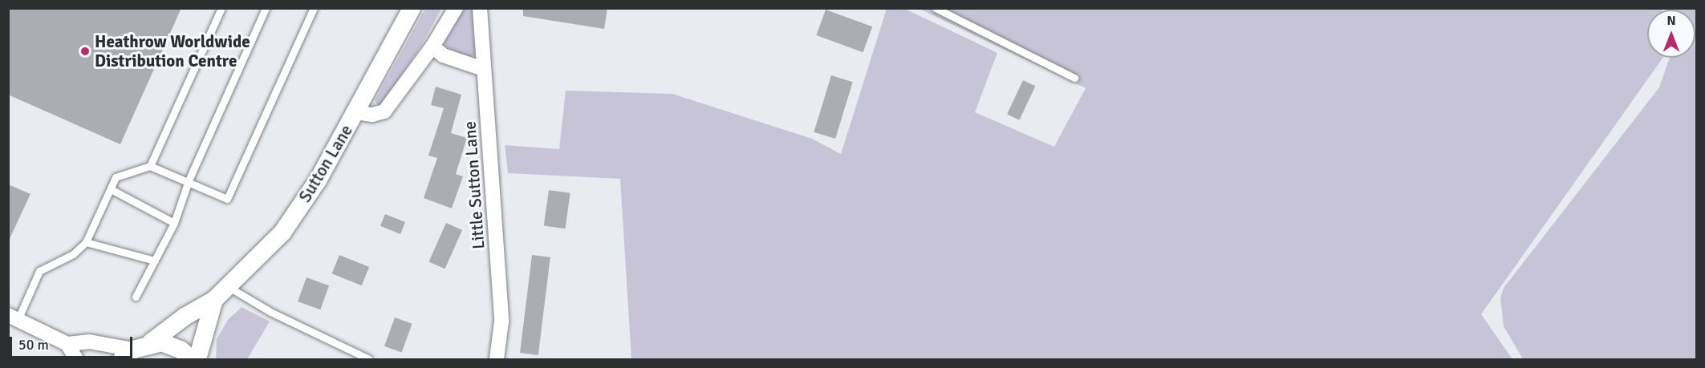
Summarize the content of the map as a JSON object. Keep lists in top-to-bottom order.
{
  "streets": {
    "street": ["Sutton Lane", "Little Sutton Lane"]
  },
  "places": ["Heathrow Worldwide Distribution Centre"],
  "scale_bar": "50 m",
  "north": "top"
}
